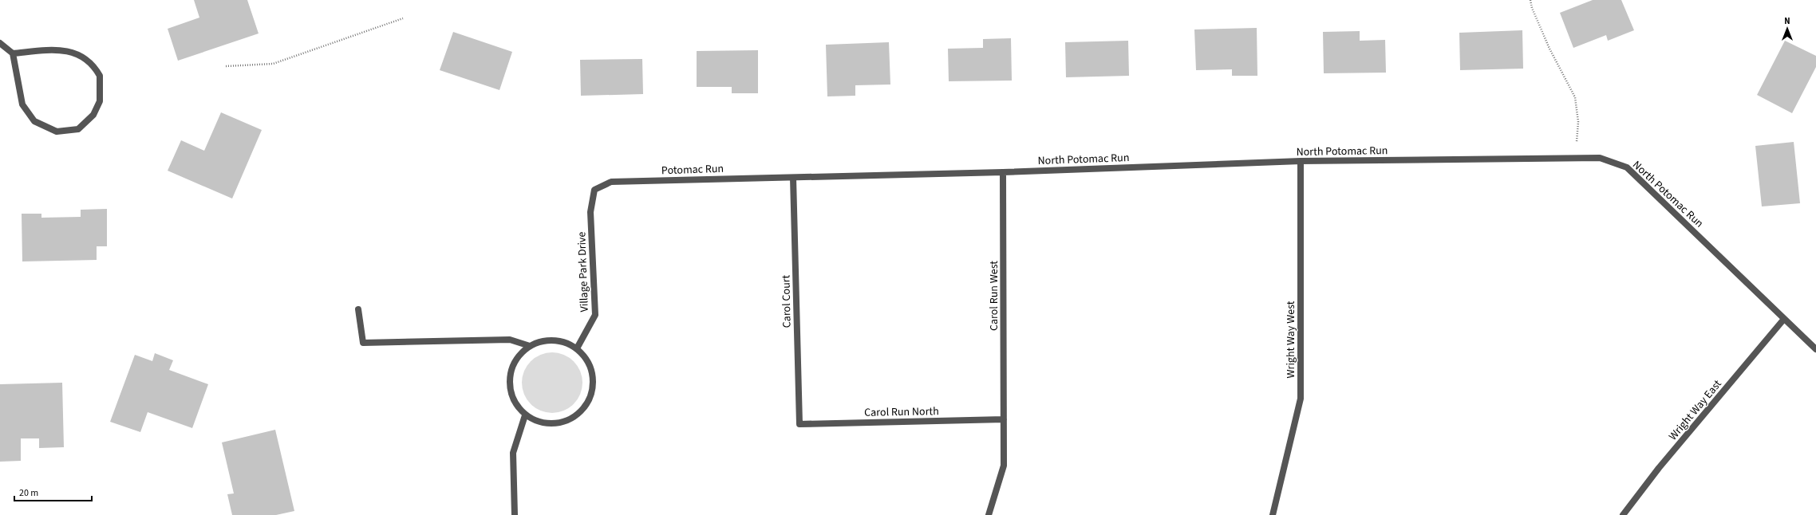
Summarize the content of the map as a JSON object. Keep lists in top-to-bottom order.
{
  "streets": {
    "street": [
      "North Potomac Run",
      "Potomac Run",
      "Village Park Drive",
      "Carol Run West",
      "Carol Court",
      "Wright Way West",
      "Wright Way East",
      "Carol Run North"
    ]
  },
  "crossings": [
    ["North Potomac Run", "Potomac Run"],
    ["North Potomac Run", "Carol Run West"],
    ["North Potomac Run", "Carol Court"],
    ["North Potomac Run", "Wright Way West"],
    ["North Potomac Run", "Wright Way East"],
    ["Potomac Run", "Village Park Drive"],
    ["Potomac Run", "Carol Court"],
    ["Carol Run West", "Carol Run North"],
    ["Carol Court", "Carol Run North"]
  ],
  "scale_bar": "20 m",
  "north": "top"
}
